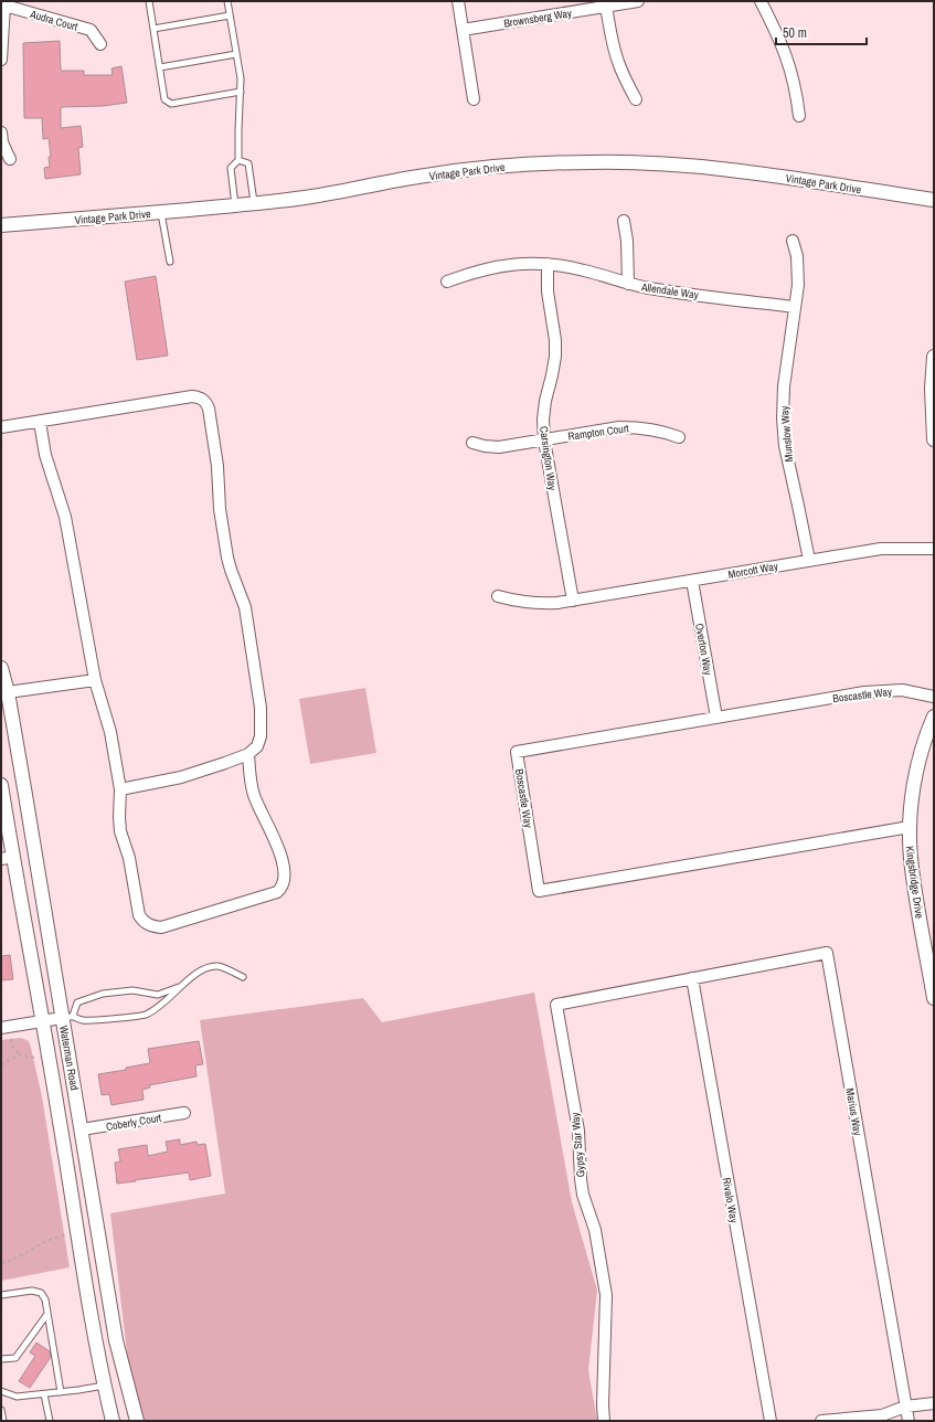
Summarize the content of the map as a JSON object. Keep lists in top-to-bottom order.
{
  "streets": {
    "street": [
      "Brownsberg Way",
      "Audra Court",
      "Vintage Park Drive",
      "Allendale Way",
      "Rampton Court",
      "Munslow Way",
      "Carsington Way",
      "Morcott Way",
      "Overton Way",
      "Boscastle Way",
      "Kingsbridge Drive",
      "Waterman Road",
      "Marius Way",
      "Coberly Court",
      "Gypsy Star Way",
      "Rivalo Way"
    ]
  },
  "crossings": [
    ["Allendale Way", "Munslow Way"],
    ["Allendale Way", "Carsington Way"],
    ["Rampton Court", "Carsington Way"],
    ["Munslow Way", "Morcott Way"],
    ["Carsington Way", "Morcott Way"],
    ["Morcott Way", "Overton Way"],
    ["Overton Way", "Boscastle Way"],
    ["Boscastle Way", "Kingsbridge Drive"],
    ["Waterman Road", "Coberly Court"],
    ["Marius Way", "Gypsy Star Way"],
    ["Marius Way", "Rivalo Way"],
    ["Gypsy Star Way", "Rivalo Way"]
  ],
  "scale_bar": "50 m"
}
